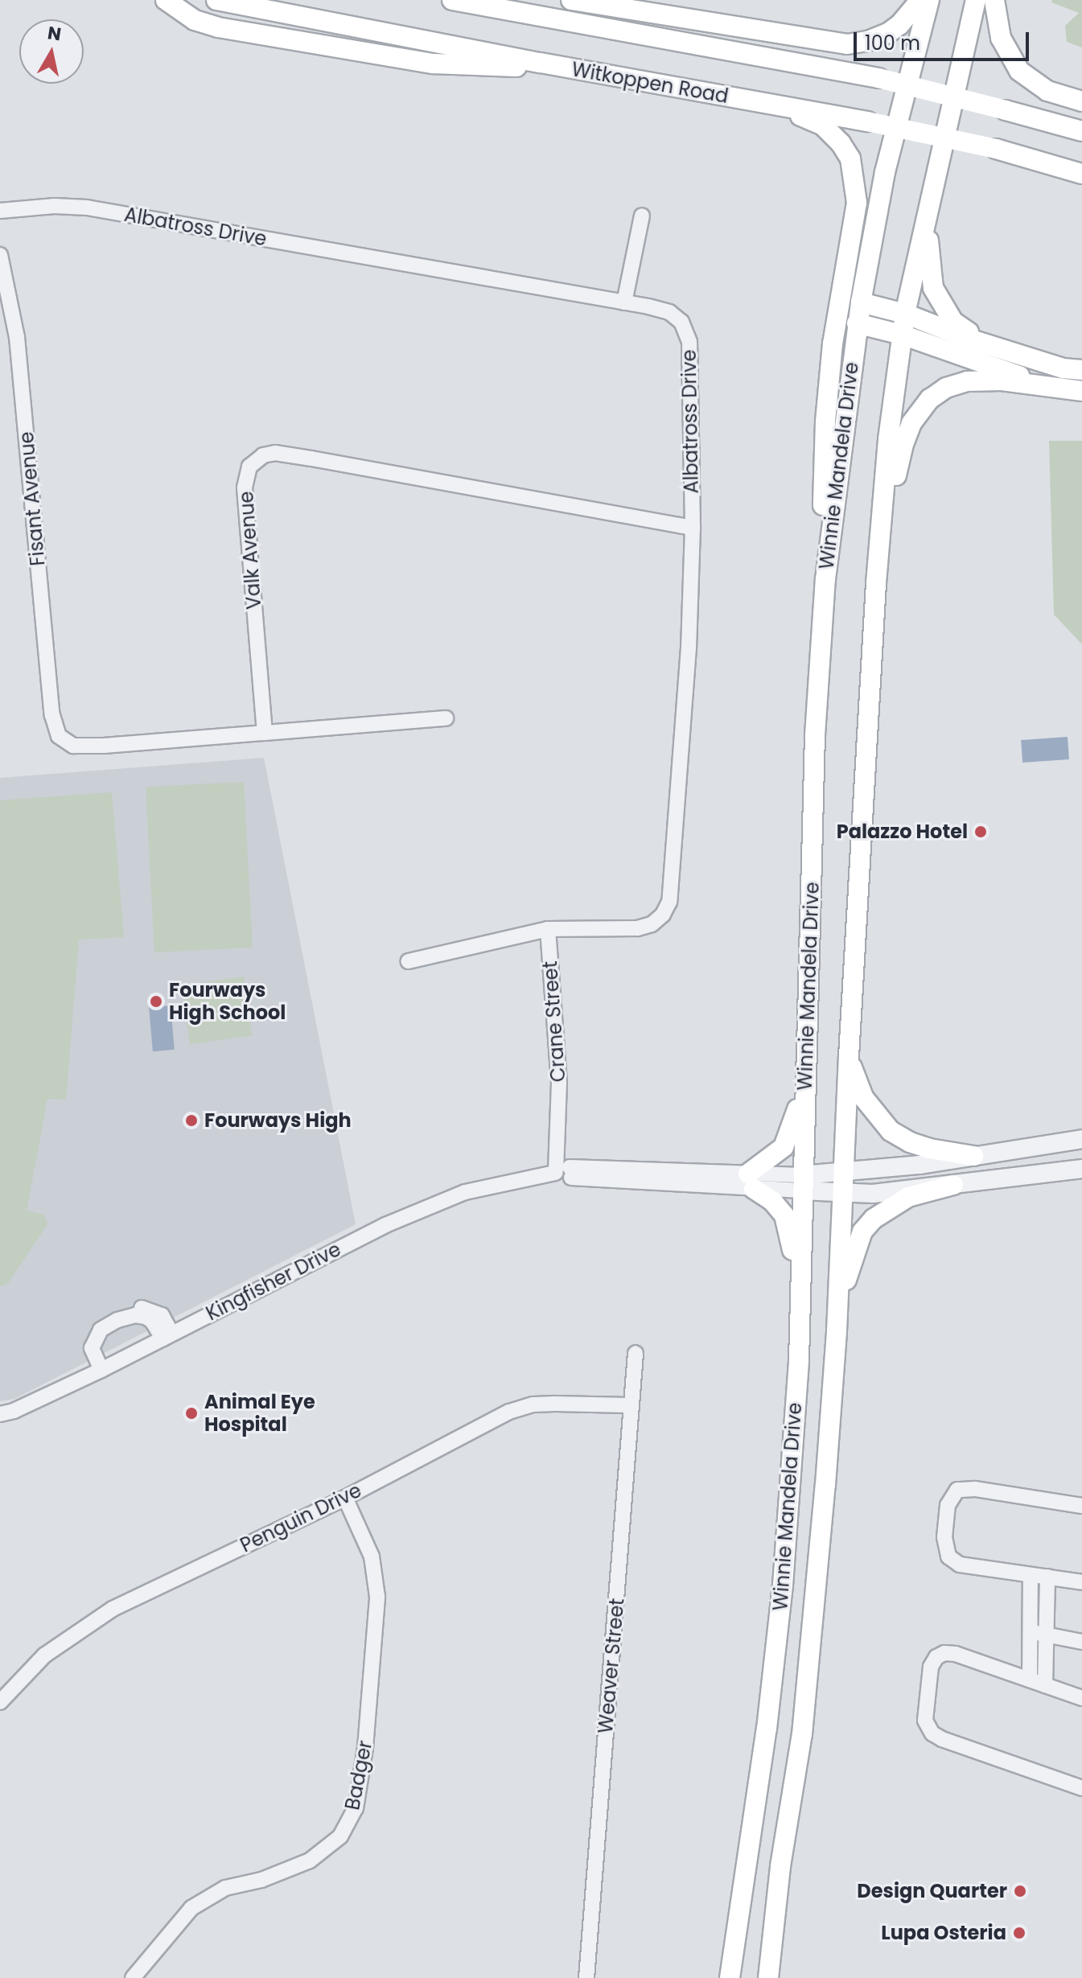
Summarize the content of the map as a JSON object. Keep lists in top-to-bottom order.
{
  "streets": {
    "main road": ["Witkoppen Road", "Winnie Mandela Drive"],
    "street": [
      "Albatross Drive",
      "Fisant Avenue",
      "Valk Avenue",
      "Crane Street",
      "Kingfisher Drive",
      "Penguin Drive",
      "Weaver Street",
      "Badger"
    ]
  },
  "crossings": [
    ["Albatross Drive", "Valk Avenue"],
    ["Albatross Drive", "Crane Street"],
    ["Winnie Mandela Drive", "Kingfisher Drive"],
    ["Fisant Avenue", "Valk Avenue"],
    ["Crane Street", "Kingfisher Drive"],
    ["Penguin Drive", "Weaver Street"],
    ["Penguin Drive", "Badger"]
  ],
  "places": [
    "Palazzo Hotel",
    "Fourways High School",
    "Fourways High",
    "Animal Eye Hospital",
    "Design Quarter",
    "Lupa Osteria"
  ],
  "scale_bar": "100 m",
  "north": "top"
}
